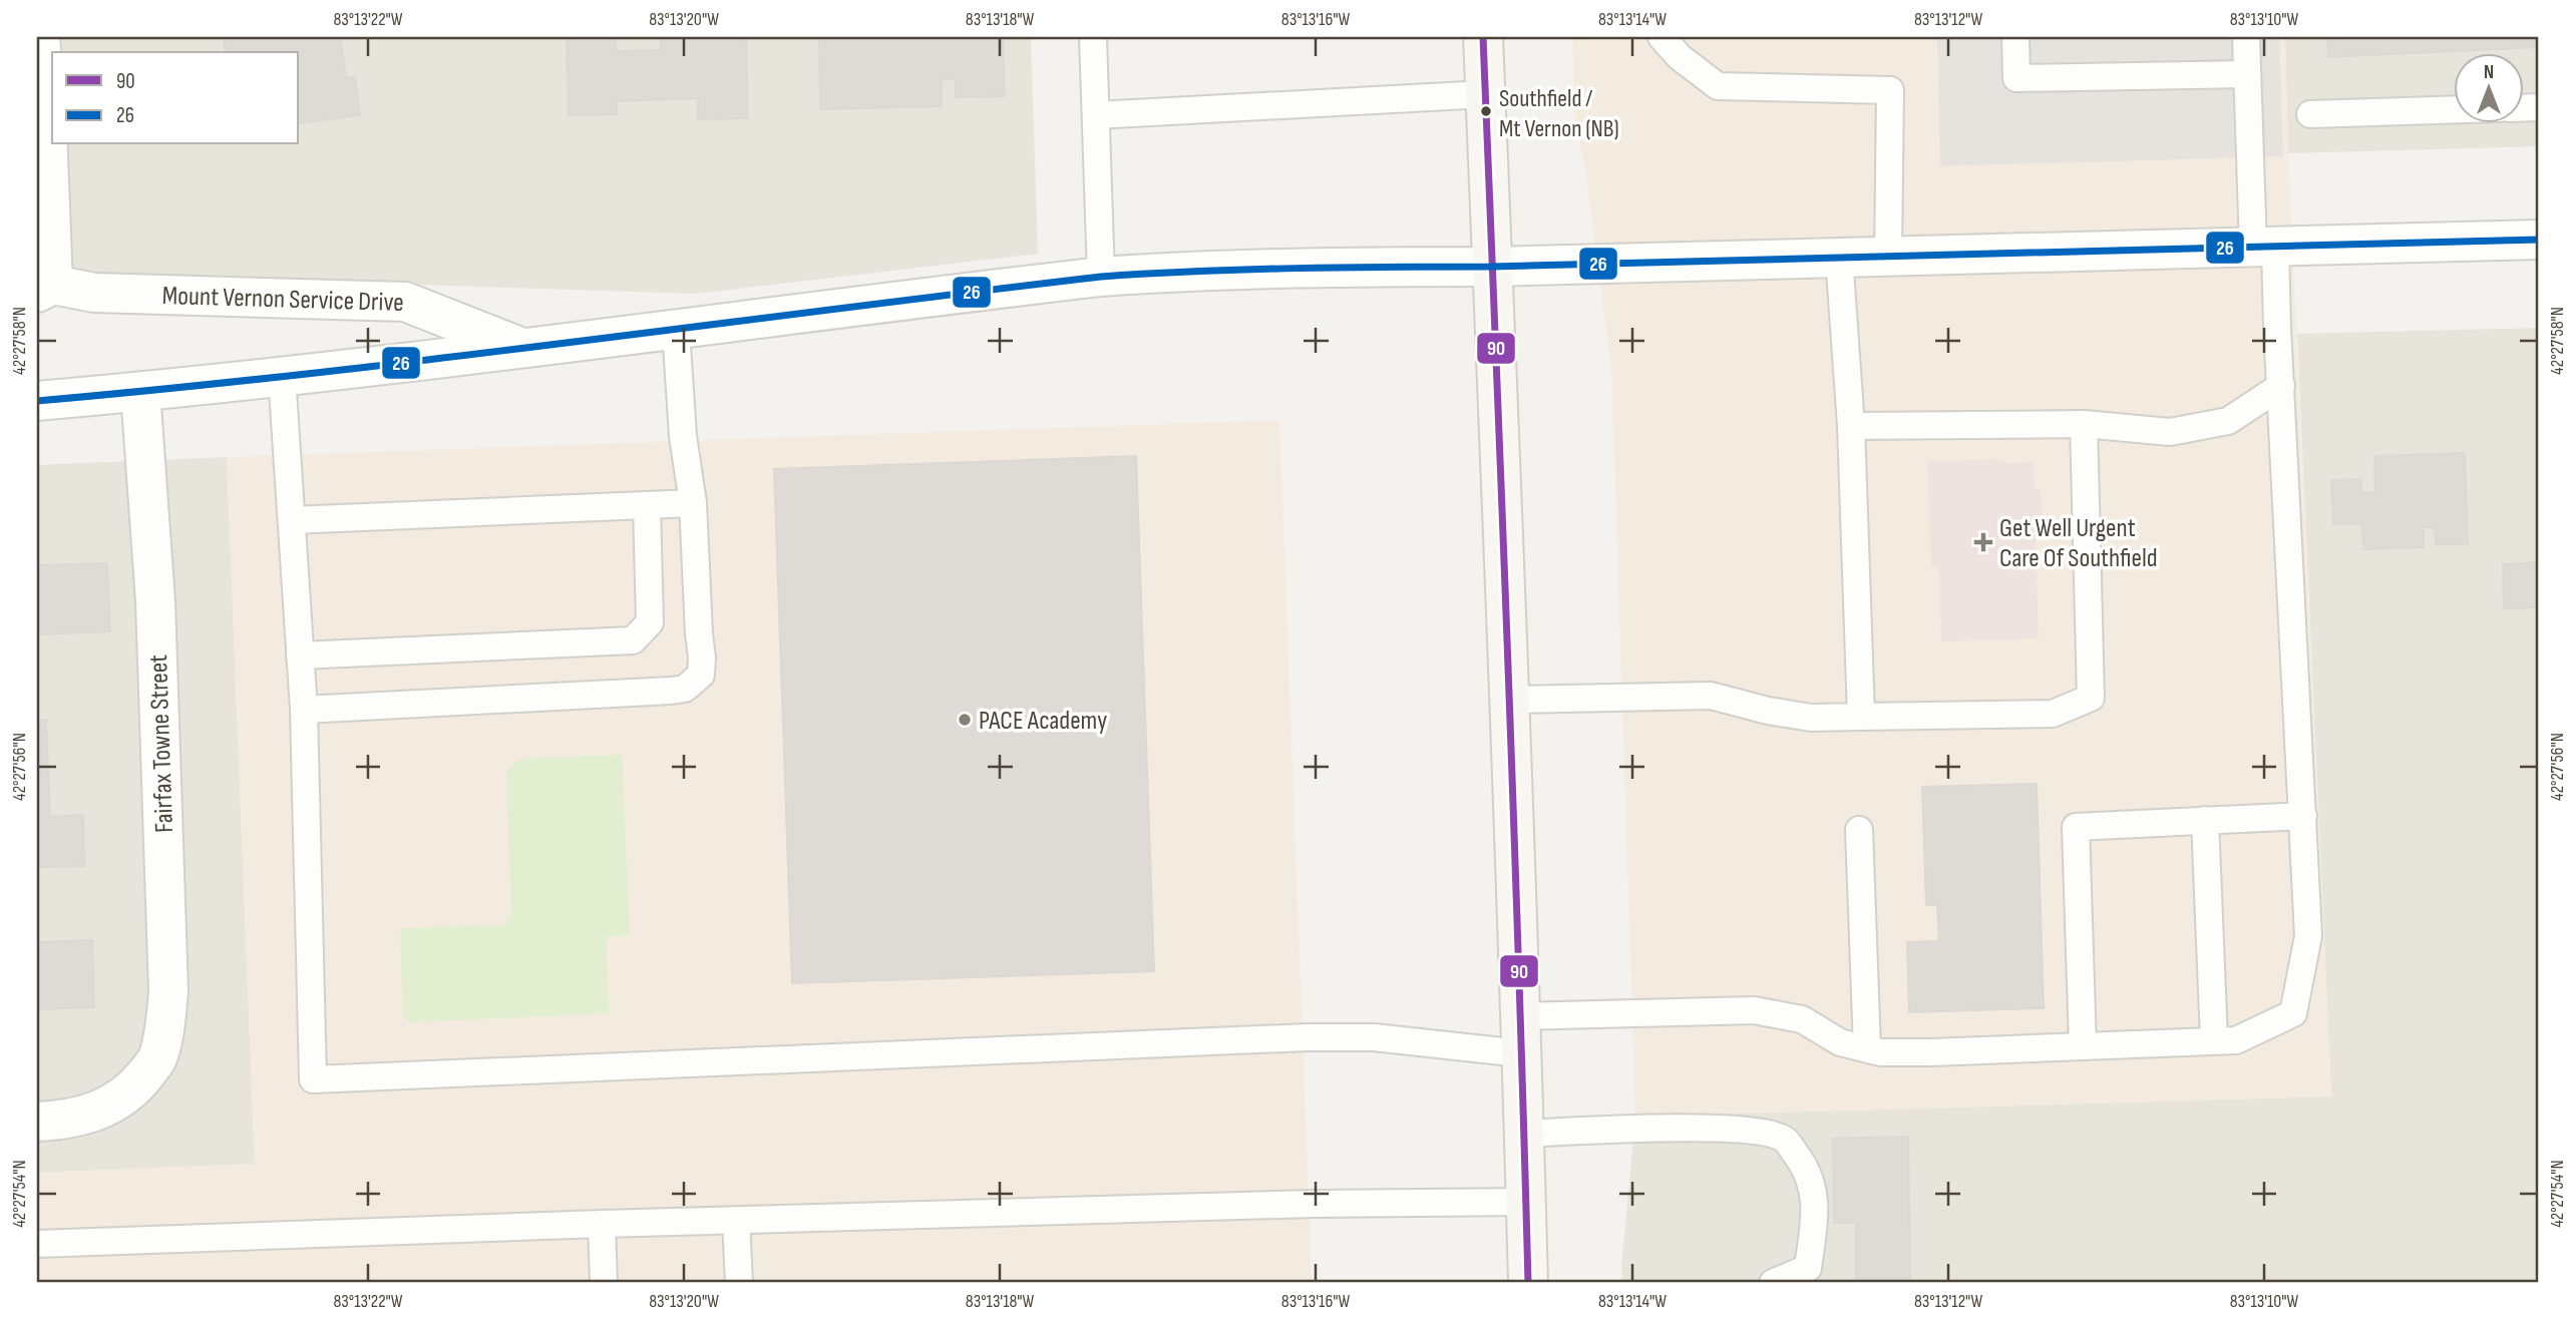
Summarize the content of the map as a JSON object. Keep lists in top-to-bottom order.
{
  "streets": {
    "street": ["Mount Vernon Service Drive", "Fairfax Towne Street"]
  },
  "places": {
    "other": ["Southfield / Mt Vernon (NB)", "PACE Academy"],
    "health": ["Get Well Urgent Care Of Southfield"]
  },
  "lines": ["transit line 90", "transit line 26"],
  "legend": ["90", "26"],
  "north": "top",
  "coordinates": [
    "83°13'22\"W",
    "83°13'20\"W",
    "83°13'18\"W",
    "83°13'16\"W",
    "83°13'14\"W",
    "83°13'12\"W",
    "83°13'10\"W",
    "42°27'58\"N",
    "42°27'56\"N",
    "42°27'54\"N"
  ]
}
